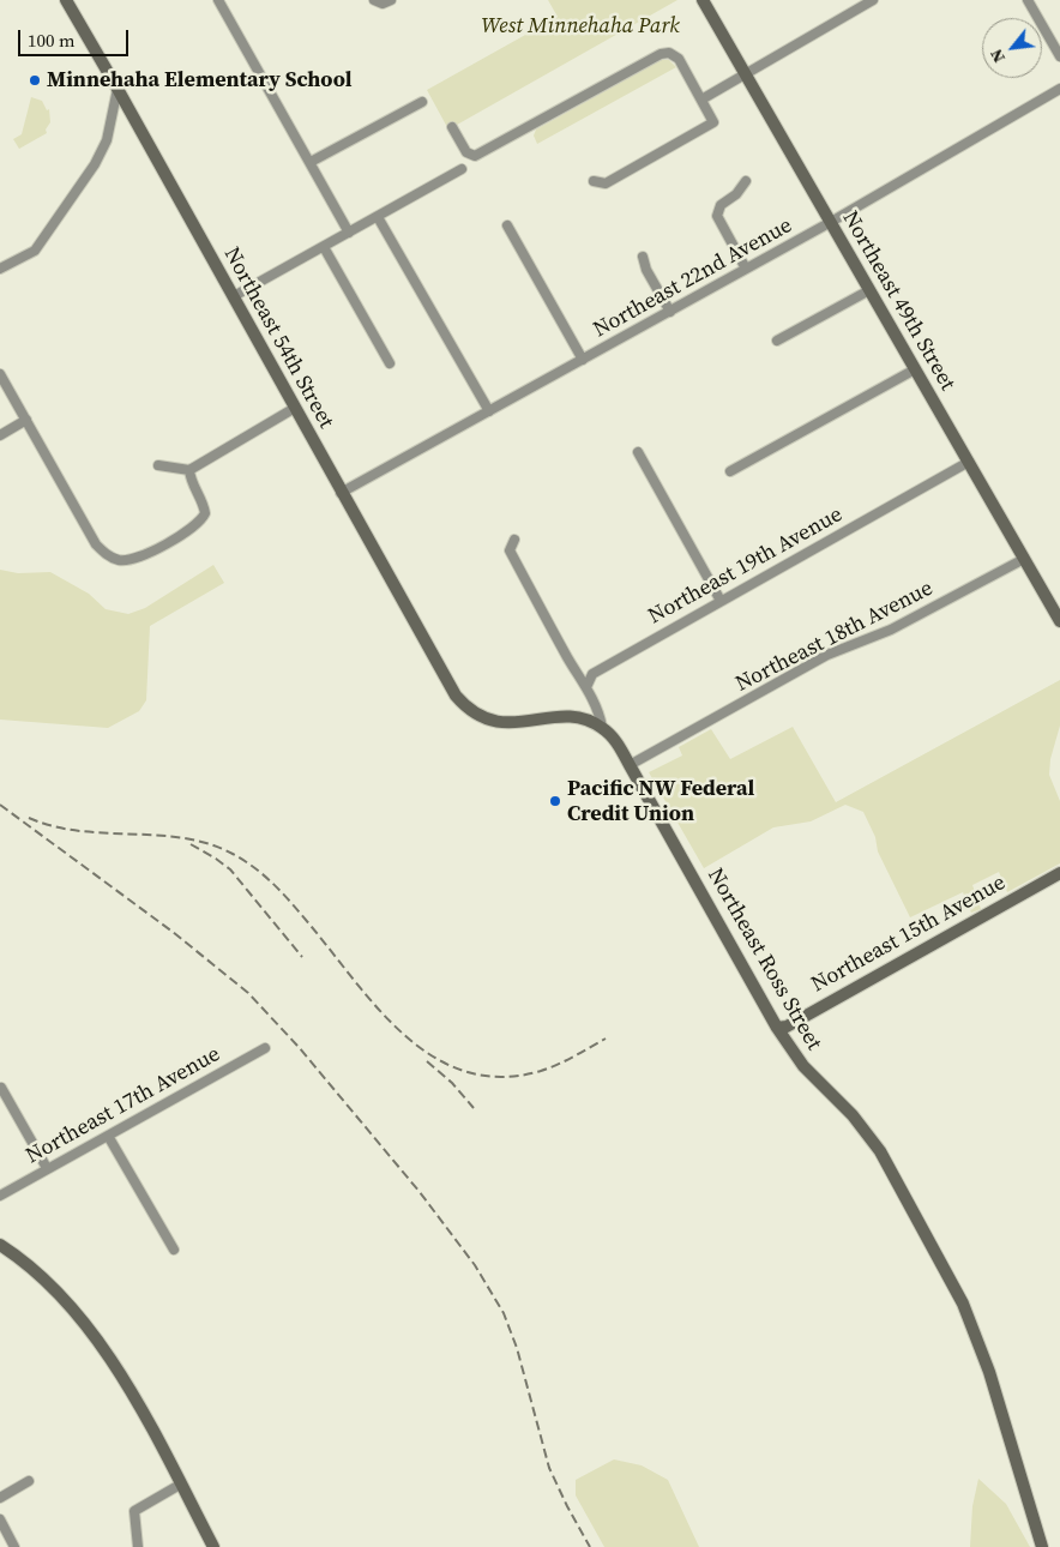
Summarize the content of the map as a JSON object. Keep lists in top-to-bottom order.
{
  "streets": {
    "street": [
      "Northeast 22nd Avenue",
      "Northeast 49th Street",
      "Northeast 54th Street",
      "Northeast 19th Avenue",
      "Northeast 18th Avenue",
      "Northeast 15th Avenue",
      "Northeast Ross Street",
      "Northeast 17th Avenue"
    ]
  },
  "crossings": [
    ["Northeast 22nd Avenue", "Northeast 49th Street"],
    ["Northeast 22nd Avenue", "Northeast 54th Street"],
    ["Northeast 49th Street", "Northeast 19th Avenue"],
    ["Northeast 49th Street", "Northeast 18th Avenue"],
    ["Northeast 54th Street", "Northeast Ross Street"],
    ["Northeast 18th Avenue", "Northeast Ross Street"],
    ["Northeast 15th Avenue", "Northeast Ross Street"]
  ],
  "parks": ["West Minnehaha Park"],
  "places": ["Minnehaha Elementary School", "Pacific NW Federal Credit Union"],
  "scale_bar": "100 m",
  "north": "bottom left"
}
